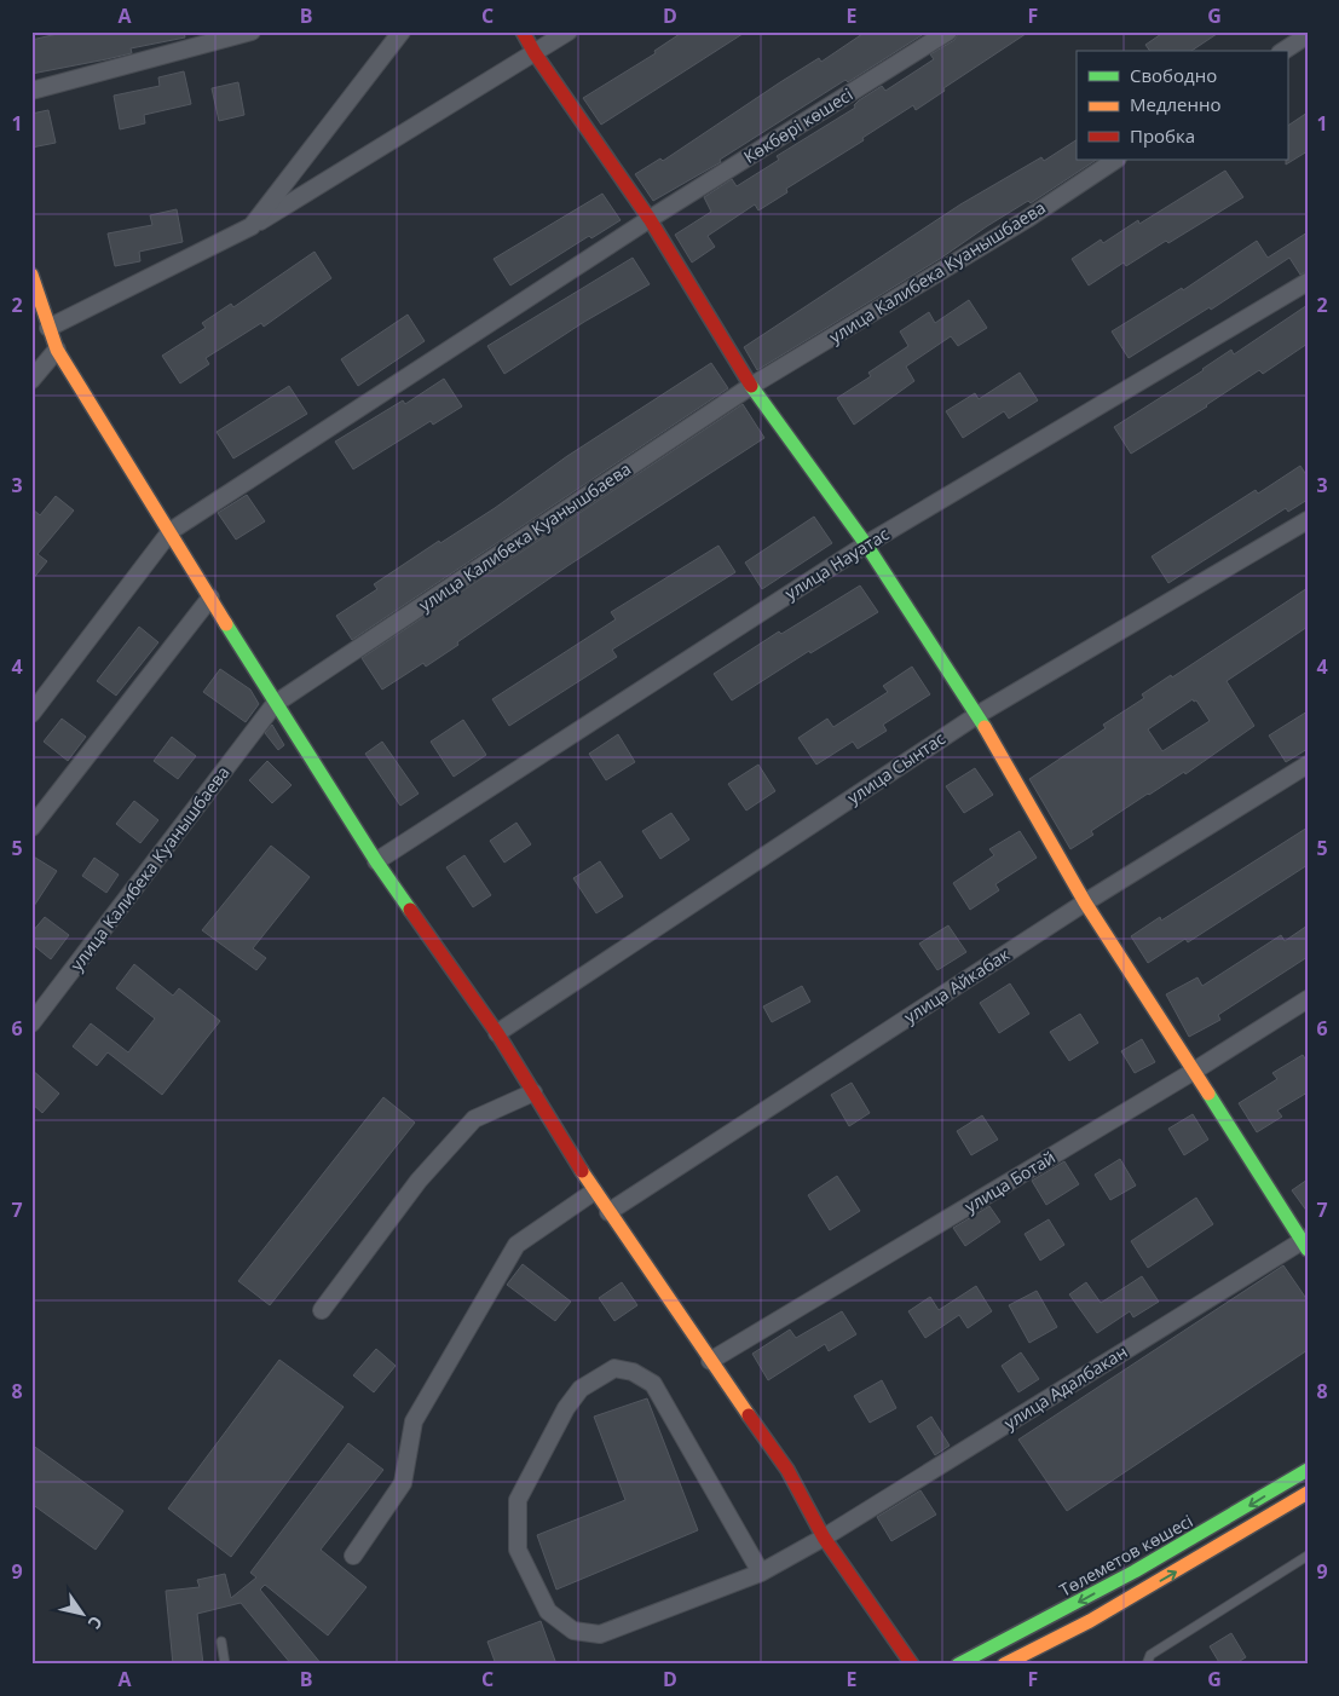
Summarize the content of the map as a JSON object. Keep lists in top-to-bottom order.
{
  "streets": {
    "street": [
      "Көкбөрі көшесі",
      "улица Калибека Куанышбаева",
      "улица Науатас",
      "улица Сынтас",
      "улица Айкабак",
      "улица Ботай",
      "улица Адалбакан",
      "Төлеметов көшесі"
    ]
  },
  "legend": ["Свободно", "Медленно", "Пробка"],
  "north": "bottom right",
  "grid": {
    "columns": [
      "A",
      "B",
      "C",
      "D",
      "E",
      "F",
      "G"
    ],
    "rows": [
      "1",
      "2",
      "3",
      "4",
      "5",
      "6",
      "7",
      "8",
      "9"
    ]
  }
}
